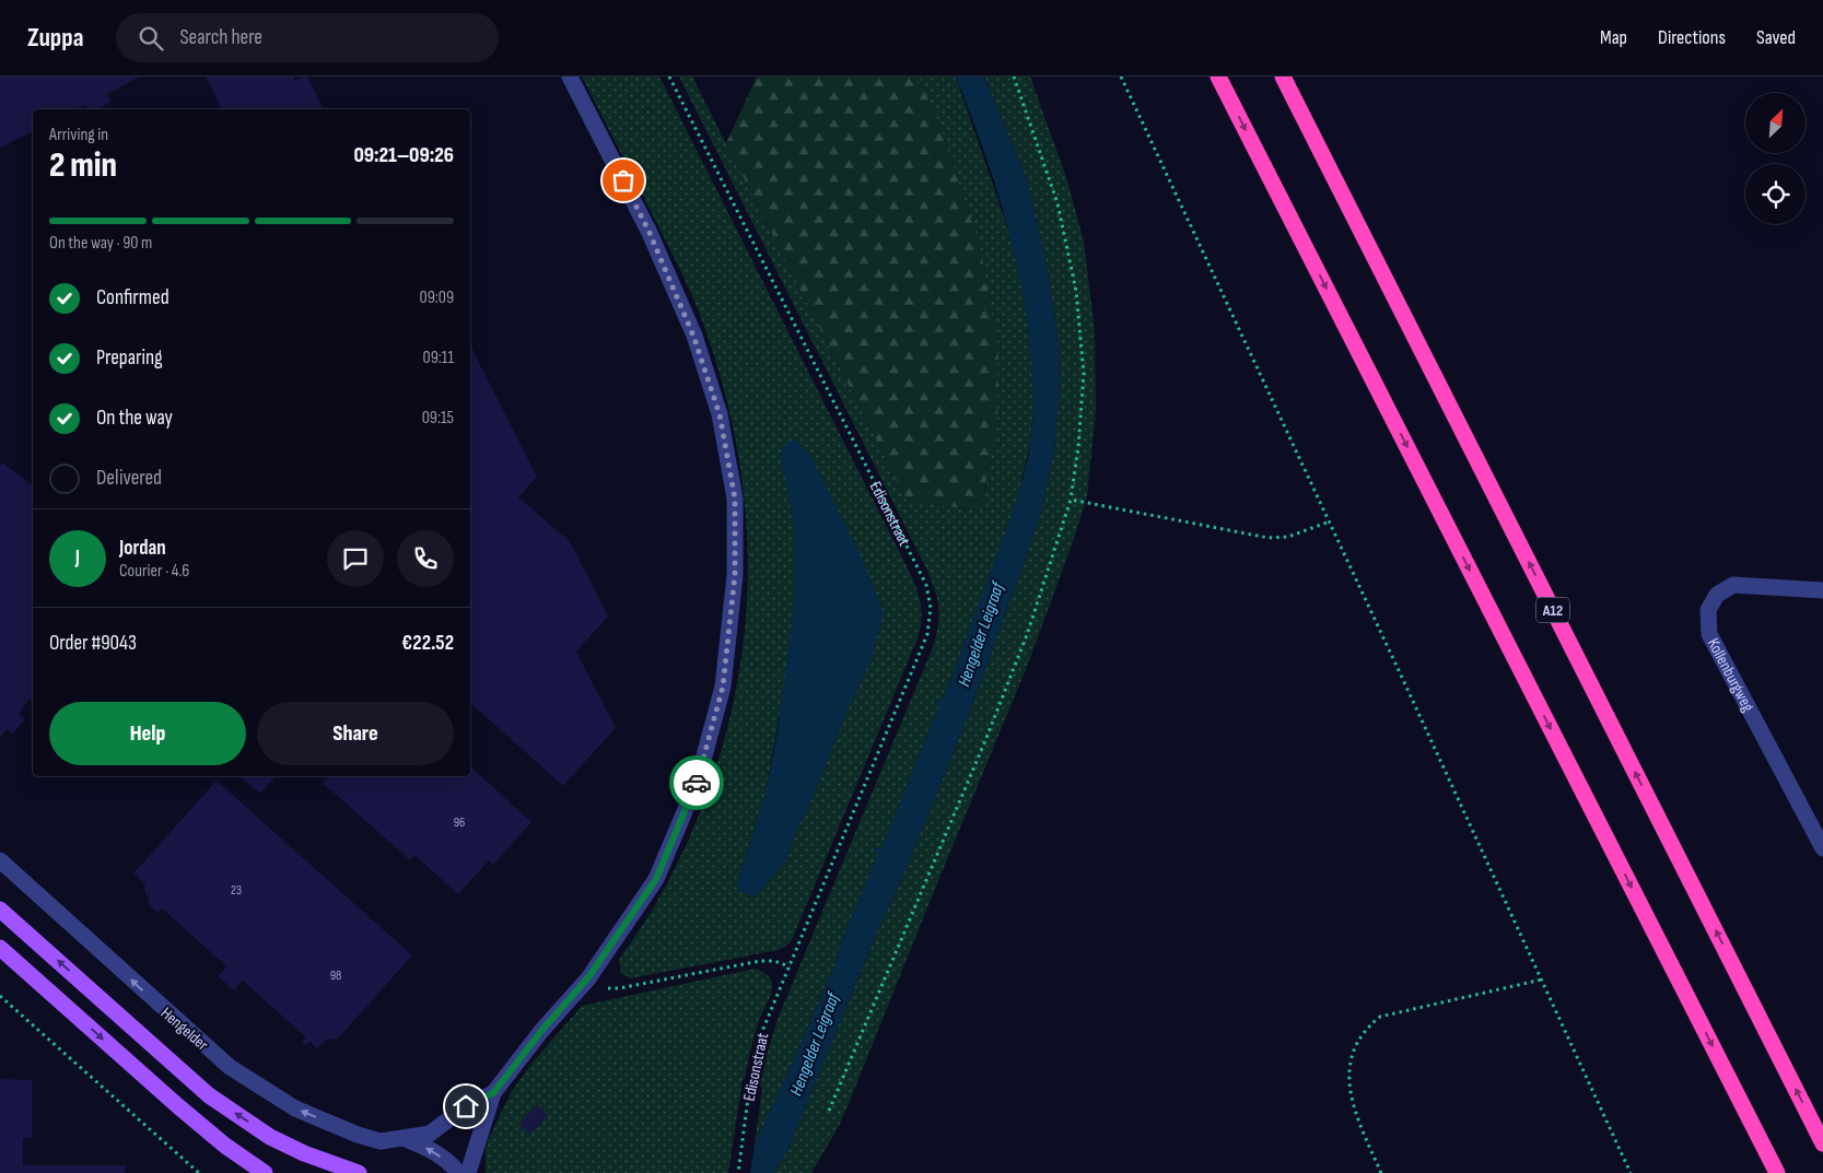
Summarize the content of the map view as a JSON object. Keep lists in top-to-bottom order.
{
  "streets": {
    "highway": ["A12"],
    "main road": ["Hengelder"],
    "street": ["Kollenburgweg"],
    "path": ["Edisonstraat"]
  },
  "one_way": ["Hengelder"],
  "water": ["Hengelder Leigraaf"],
  "house_numbers": ["96", "23", "98"],
  "north": "top right",
  "page": {
    "header": "Zuppa",
    "search": "Search here",
    "nav": ["Map", "Directions", "Saved"],
    "heading": ["2 min", "Arriving in", "09:21–09:26"],
    "panel": [
      "Jordan",
      "Courier · 4.6",
      "Order #9043",
      "€22.52"
    ],
    "bar": "On the way · 90 m",
    "list": [
      ["Confirmed", "09:09"],
      ["Preparing", "09:11"],
      ["On the way", "09:15"],
      "Delivered"
    ],
    "round": "J",
    "buttons": ["Help", "Share"]
  }
}
